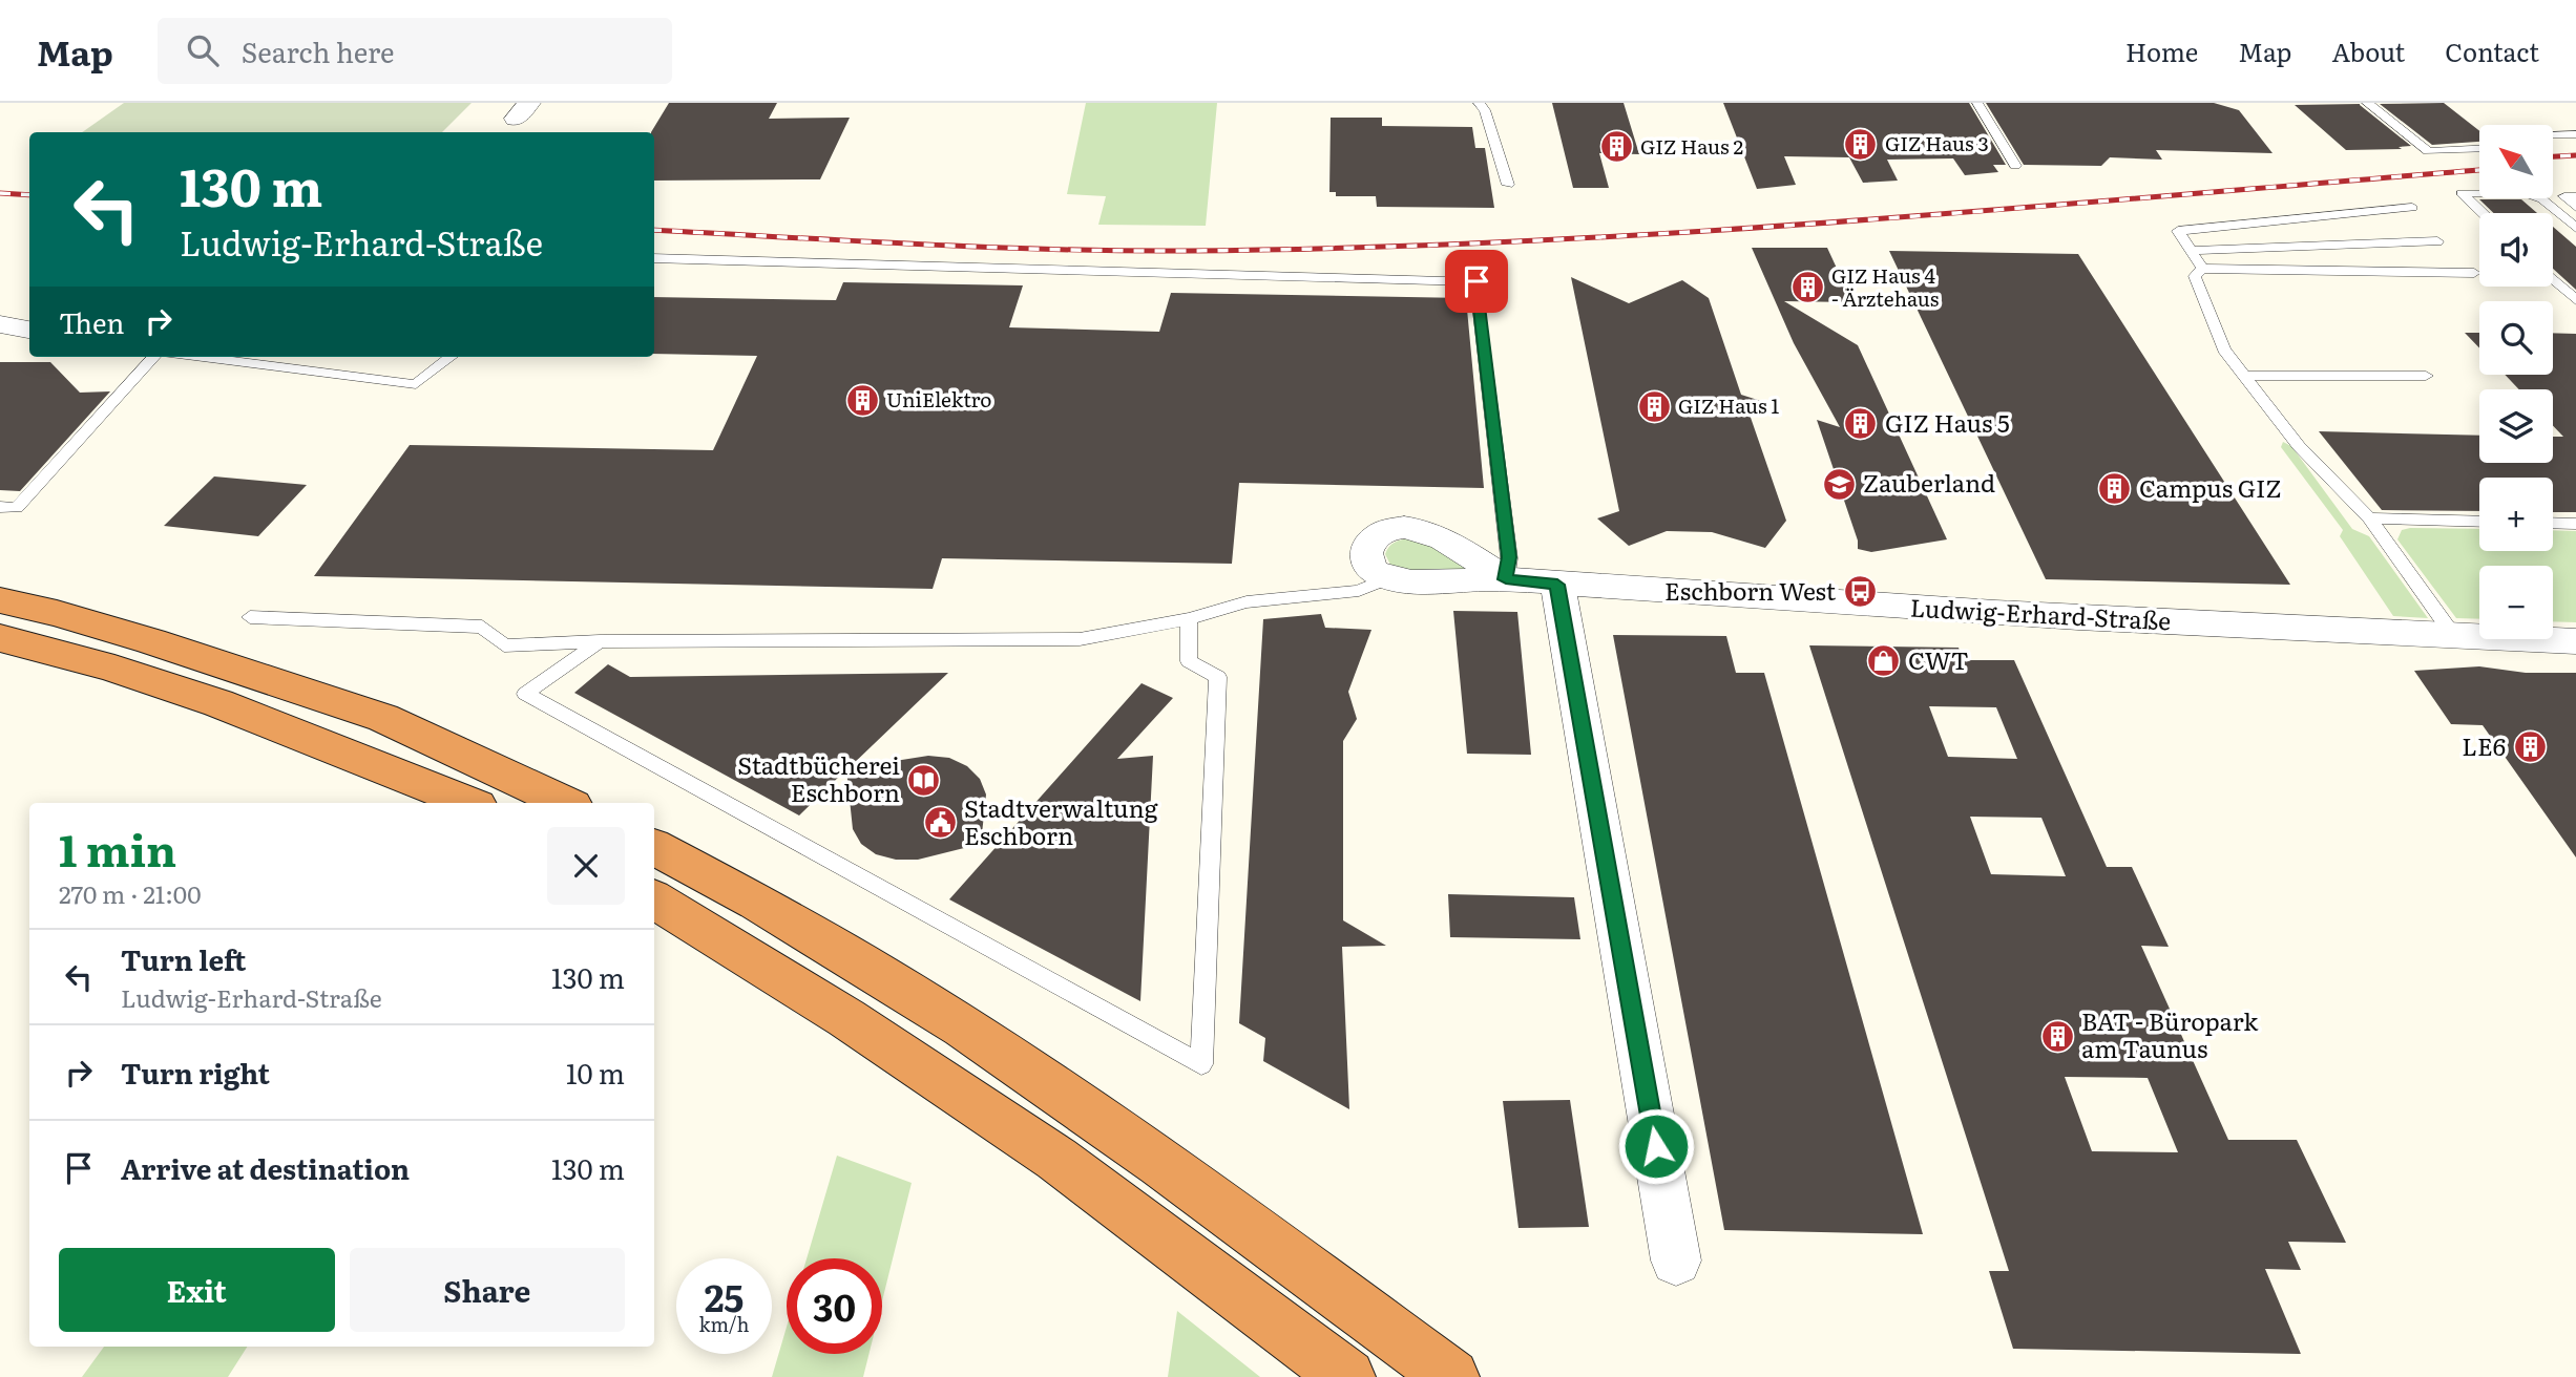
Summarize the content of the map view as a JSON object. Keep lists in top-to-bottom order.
{
  "streets": {
    "street": ["Ludwig-Erhard-Straße"]
  },
  "places": {
    "building": [
      "GIZ Haus 3",
      "GIZ Haus 2",
      "GIZ Haus 4 - Ärztehaus",
      "UniElektro",
      "GIZ Haus 1",
      "GIZ Haus 5",
      "Campus GIZ",
      "LE6",
      "BAT - Büropark am Taunus"
    ],
    "school or university": ["Zauberland"],
    "bus stop": ["Eschborn West"],
    "shop": ["CWT"],
    "library": ["Stadtbücherei Eschborn"],
    "public building": ["Stadtverwaltung Eschborn"]
  },
  "north": "top left",
  "page": {
    "header": "Map",
    "search": "Search here",
    "nav": [
      "Home",
      "Map",
      "About",
      "Contact"
    ],
    "map_buttons": ["+", "−"],
    "turn": ["130 m", "Ludwig-Erhard-Straße"],
    "then": "Then",
    "heading": ["1 min", "270 m · 21:00"],
    "list": [
      {
        "name": "Turn left",
        "note": "Ludwig-Erhard-Straße",
        "value": "130 m"
      },
      {
        "name": "Turn right",
        "value": "10 m"
      },
      {
        "name": "Arrive at destination",
        "value": "130 m"
      }
    ],
    "buttons": ["Exit", "Share"],
    "speed": "25 km/h",
    "limit": "30"
  }
}
